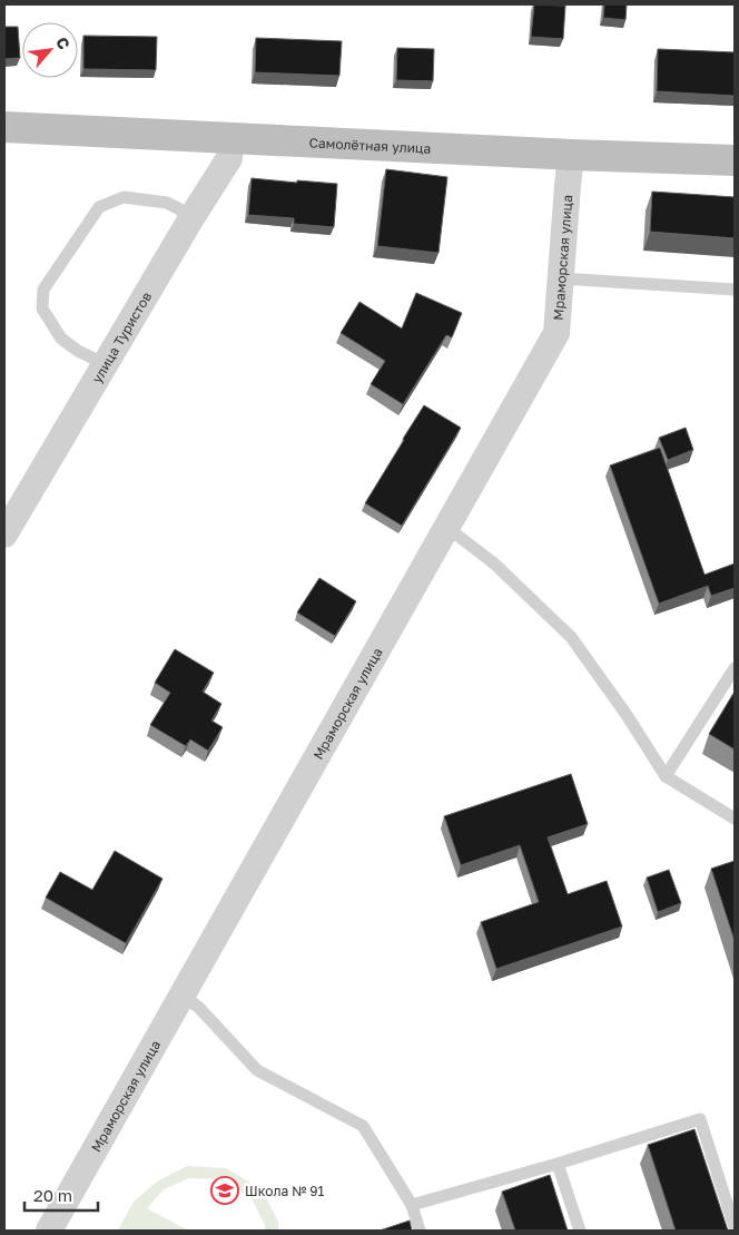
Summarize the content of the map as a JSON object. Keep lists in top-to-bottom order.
{
  "streets": {
    "main road": ["Самолётная улица"],
    "street": ["Мраморская улица", "улица Туристов"]
  },
  "crossings": [
    ["Самолётная улица", "Мраморская улица"],
    ["Самолётная улица", "улица Туристов"]
  ],
  "places": {
    "school or university": ["Школа № 91"]
  },
  "scale_bar": "20 m",
  "north": "top right"
}
